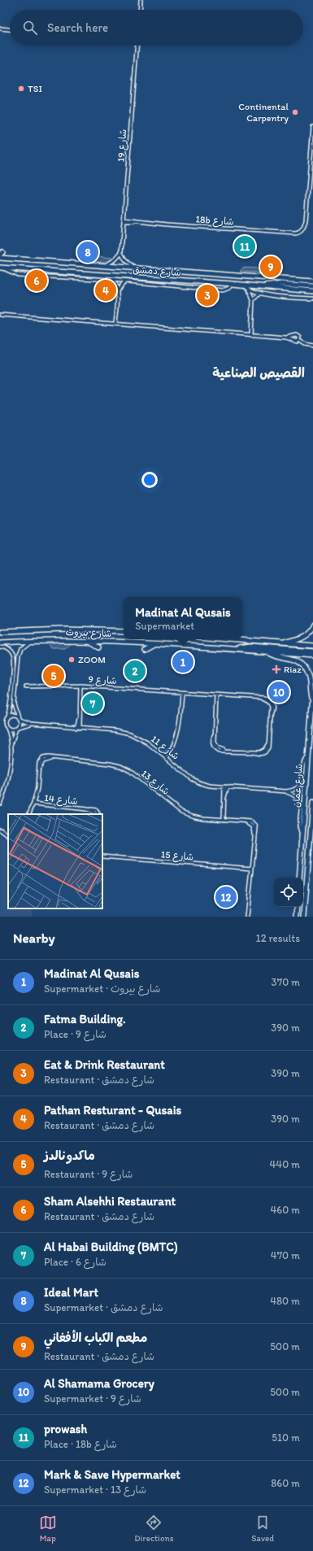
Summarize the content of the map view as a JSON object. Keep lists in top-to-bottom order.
{
  "streets": {
    "main road": ["شارع دمشق", "شارع بيروت", "شارع عمان"],
    "street": [
      "شارع 19",
      "18b شارع",
      "شارع 9",
      "شارع 11",
      "شارع 13",
      "شارع 14",
      "شارع 15"
    ]
  },
  "crossings": [
    ["شارع 19", "18b شارع"],
    ["شارع 13", "شارع 14"],
    ["شارع 13", "شارع 15"]
  ],
  "districts": ["القصيص الصناعية"],
  "places": {
    "other": ["TSI", "Continental Carpentry", "ZOOM"],
    "health": ["Riaz"]
  },
  "page": {
    "search": "Search here",
    "pins": [
      "11",
      "8",
      "9",
      "6",
      "4",
      "3",
      "1",
      "2",
      "5",
      "10",
      "7",
      "12"
    ],
    "popup": ["Madinat Al Qusais", "Supermarket"],
    "heading": ["Nearby", "12 results"],
    "list": [
      {
        "mark": "1",
        "name": "Madinat Al Qusais",
        "note": "Supermarket · شارع بيروت",
        "value": "370 m"
      },
      {
        "mark": "2",
        "name": "Fatma Building.",
        "note": "Place · شارع 9",
        "value": "390 m"
      },
      {
        "mark": "3",
        "name": "Eat & Drink Restaurant",
        "note": "Restaurant · شارع دمشق",
        "value": "390 m"
      },
      {
        "mark": "4",
        "name": "Pathan Resturant - Qusais",
        "note": "Restaurant · شارع دمشق",
        "value": "390 m"
      },
      {
        "mark": "5",
        "name": "ماكدونالدز",
        "note": "Restaurant · شارع 9",
        "value": "440 m"
      },
      {
        "mark": "6",
        "name": "Sham Alsehhi Restaurant",
        "note": "Restaurant · شارع دمشق",
        "value": "460 m"
      },
      {
        "mark": "7",
        "name": "Al Habai Building (BMTC)",
        "note": "Place · شارع 6",
        "value": "470 m"
      },
      {
        "mark": "8",
        "name": "Ideal Mart",
        "note": "Supermarket · شارع دمشق",
        "value": "480 m"
      },
      {
        "mark": "9",
        "name": "مطعم الكباب الأفغاني",
        "note": "Restaurant · شارع دمشق",
        "value": "500 m"
      },
      {
        "mark": "10",
        "name": "Al Shamama Grocery",
        "note": "Supermarket · شارع 9",
        "value": "500 m"
      },
      {
        "mark": "11",
        "name": "prowash",
        "note": "Place · 18b شارع",
        "value": "510 m"
      },
      {
        "mark": "12",
        "name": "Mark & Save Hypermarket",
        "note": "Supermarket · شارع 13",
        "value": "860 m"
      }
    ],
    "nav": ["Map", "Directions", "Saved"]
  }
}
